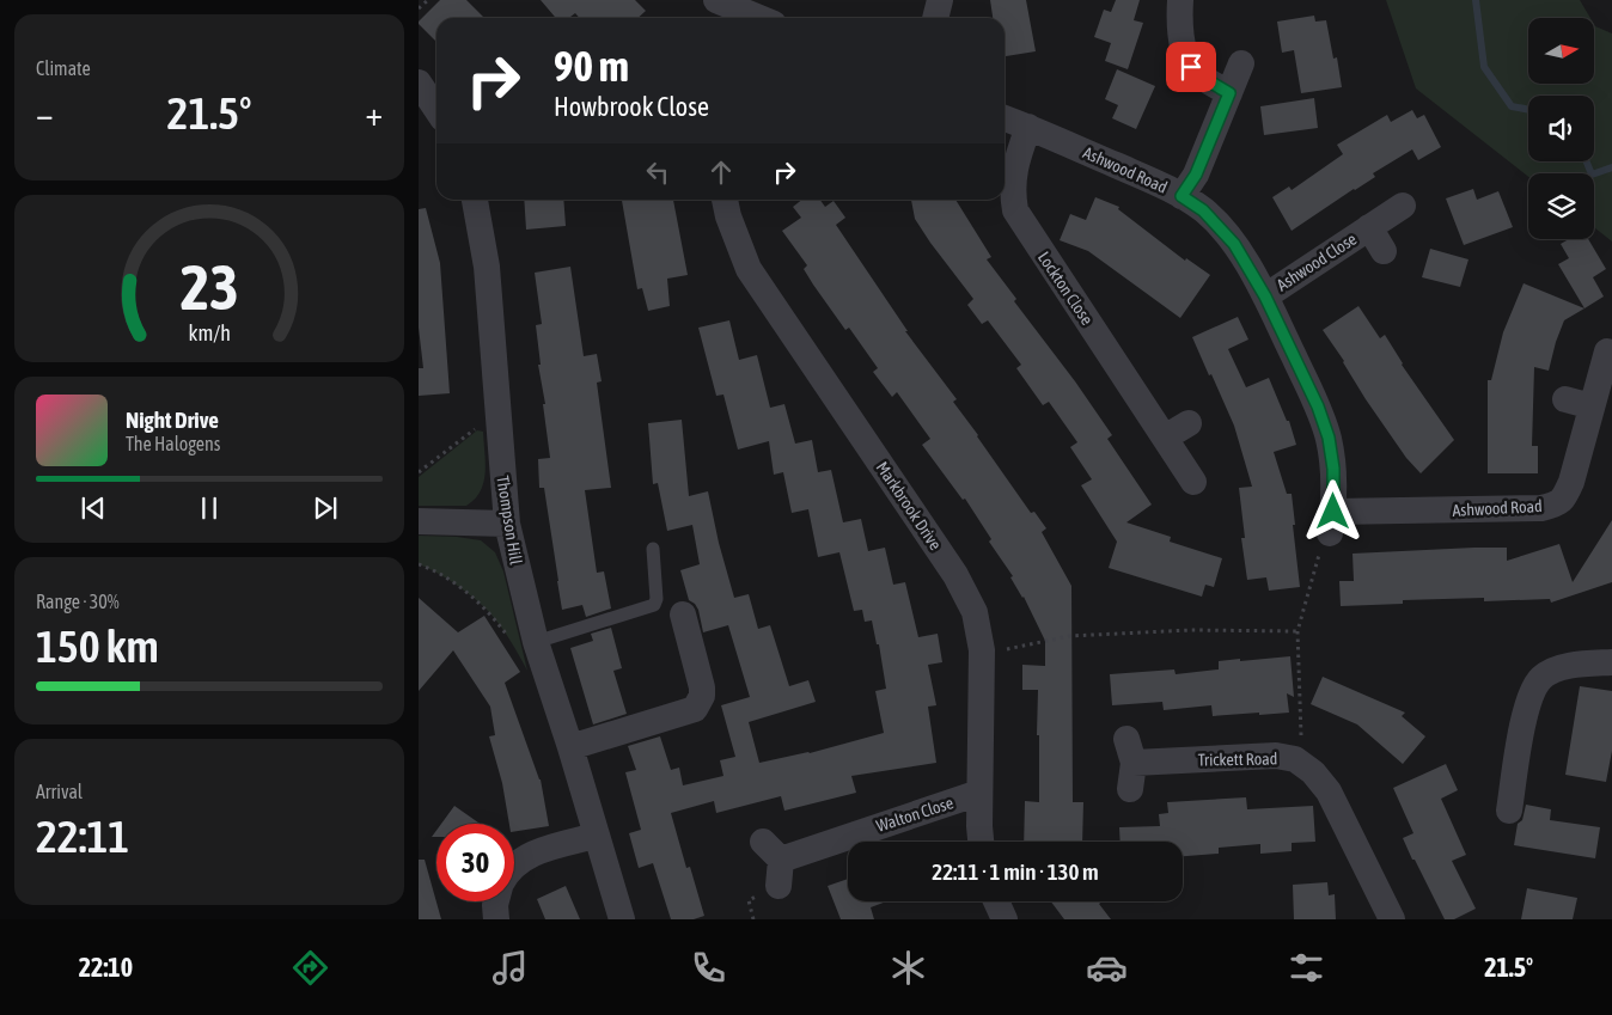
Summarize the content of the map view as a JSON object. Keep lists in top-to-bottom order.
{
  "streets": {
    "street": [
      "Ashwood Road",
      "Ashwood Close",
      "Lockton Close",
      "Markbrook Drive",
      "Thompson Hill",
      "Trickett Road",
      "Walton Close"
    ]
  },
  "crossings": [
    ["Ashwood Road", "Ashwood Close"],
    ["Ashwood Road", "Lockton Close"],
    ["Markbrook Drive", "Walton Close"]
  ],
  "north": "right",
  "page": {
    "tile": [
      "Climate",
      ["Range · 30%", "150 km"],
      ["Arrival", "22:11"]
    ],
    "turn": ["90 m", "Howbrook Close"],
    "heat": ["−", "21.5°", "+"],
    "song": ["Night Drive", "The Halogens"],
    "limit": "30",
    "trip": "22:11 · 1 min · 130 m",
    "tabs": ["22:10", "21.5°"],
    "gauge": ["23", "km/h"]
  }
}
